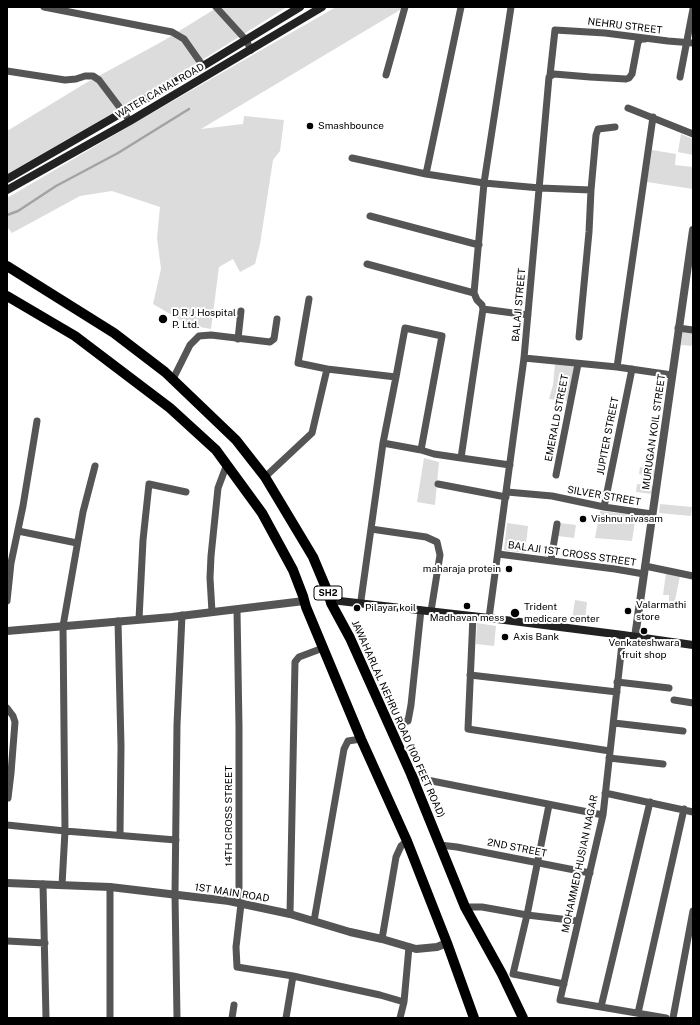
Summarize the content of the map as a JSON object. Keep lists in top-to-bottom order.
{
  "streets": {
    "main road": ["WATER CANAL ROAD", "SH2", "JAWAHARLAL NEHRU ROAD (100 FEET ROAD)"],
    "street": [
      "NEHRU STREET",
      "BALAJI STREET",
      "EMERALD STREET",
      "MURUGAN KOIL STREET",
      "JUPITER STREET",
      "SILVER STREET",
      "BALAJI 1ST CROSS STREET",
      "14TH CROSS STREET",
      "2ND STREET",
      "MOHAMMED HUSIAN NAGAR",
      "1ST MAIN ROAD"
    ]
  },
  "crossings": [
    ["NEHRU STREET", "BALAJI STREET"],
    ["BALAJI STREET", "SILVER STREET"],
    ["BALAJI STREET", "BALAJI 1ST CROSS STREET"],
    ["MURUGAN KOIL STREET", "SILVER STREET"],
    ["MURUGAN KOIL STREET", "BALAJI 1ST CROSS STREET"],
    ["JUPITER STREET", "SILVER STREET"],
    ["SH2", "1ST MAIN ROAD"],
    ["JAWAHARLAL NEHRU ROAD (100 FEET ROAD)", "2ND STREET"],
    ["14TH CROSS STREET", "1ST MAIN ROAD"],
    ["2ND STREET", "MOHAMMED HUSIAN NAGAR"]
  ],
  "places": [
    "Smashbounce",
    "D R J Hospital P. Ltd.",
    "Vishnu nivasam",
    "maharaja protein",
    "Madhavan mess",
    "Pilayar koil",
    "Valarmathi store",
    "Trident medicare center",
    "Venkateshwara fruit shop",
    "Axis Bank"
  ]
}
